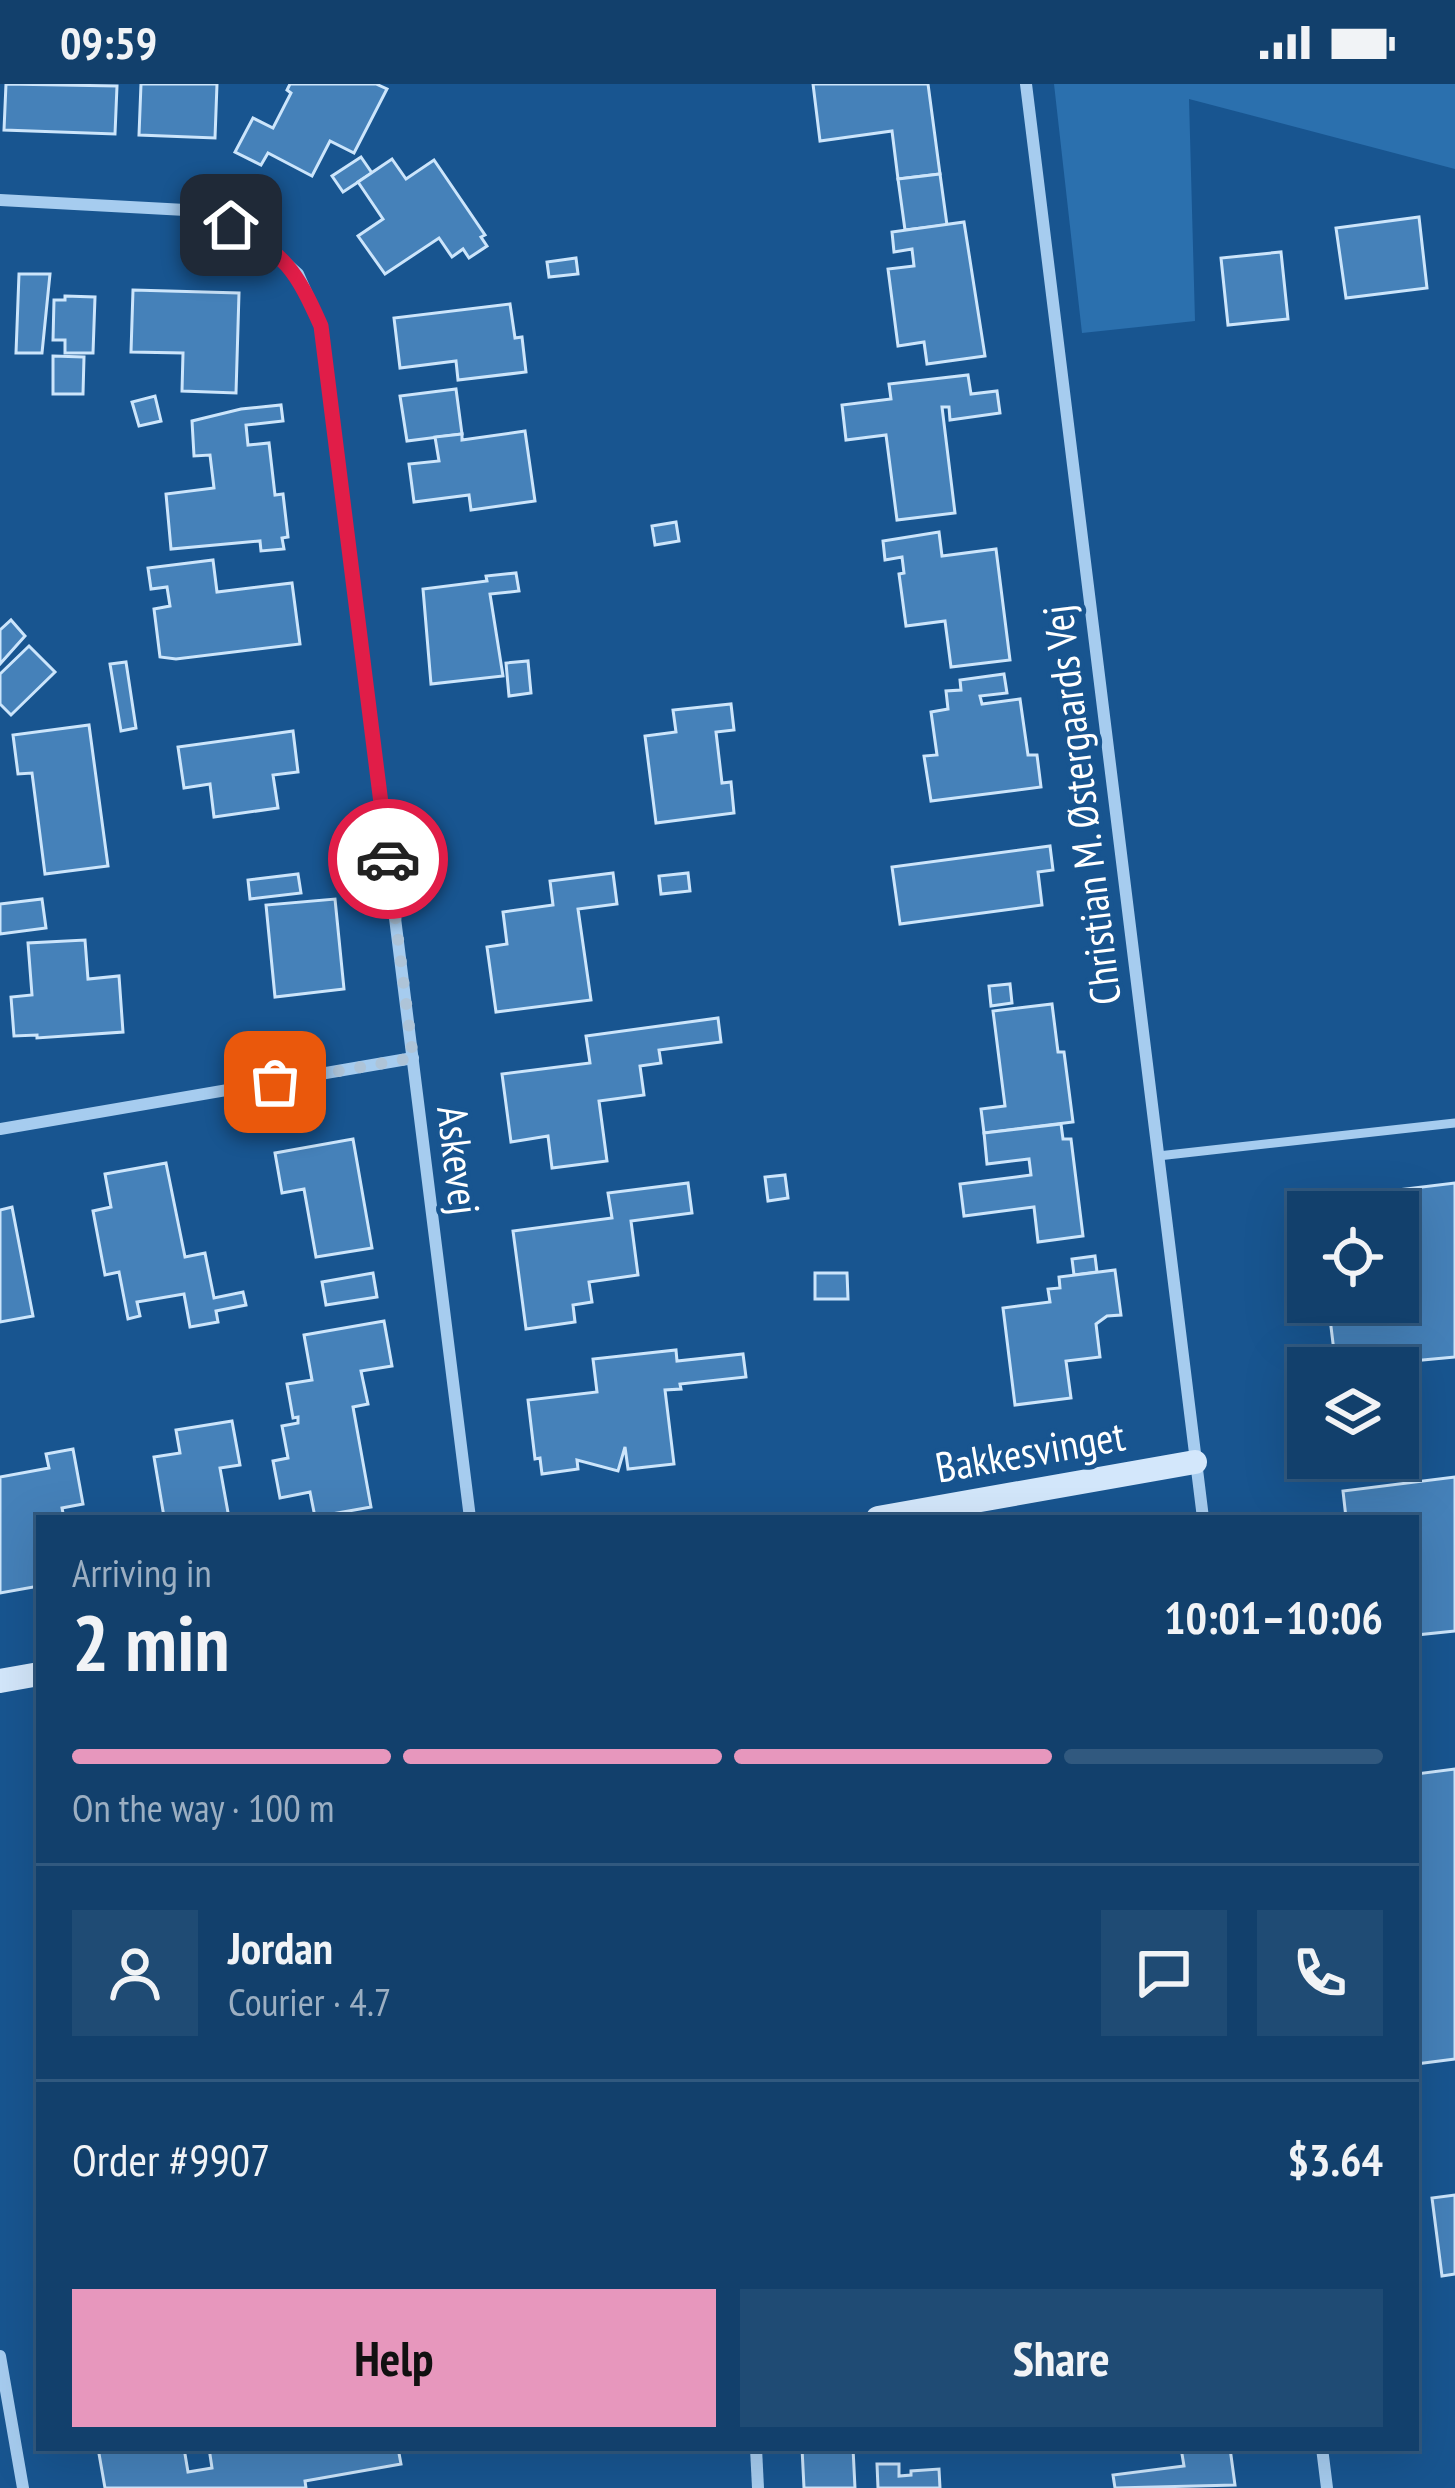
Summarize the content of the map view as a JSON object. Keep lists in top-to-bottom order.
{
  "streets": {
    "street": ["Christian M. Østergaards Vej", "Askevej", "Bakkesvinget"]
  },
  "crossings": [
    ["Christian M. Østergaards Vej", "Bakkesvinget"]
  ],
  "page": {
    "status": "09:59",
    "heading": ["2 min", "Arriving in", "10:01–10:06"],
    "panel": [
      "Jordan",
      "Courier · 4.7",
      "Order #9907",
      "$3.64"
    ],
    "bar": "On the way · 100 m",
    "buttons": ["Help", "Share"]
  }
}
